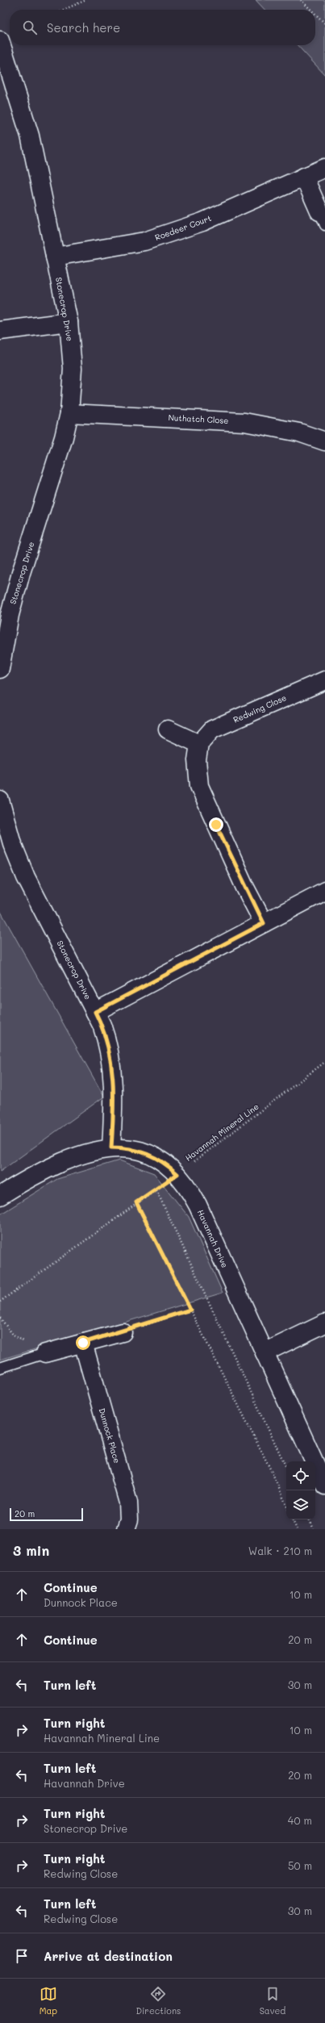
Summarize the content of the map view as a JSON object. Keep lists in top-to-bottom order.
{
  "streets": {
    "street": [
      "Roedeer Court",
      "Stonecrop Drive",
      "Nuthatch Close",
      "Redwing Close",
      "Havannah Drive",
      "Dunnock Place"
    ],
    "path": ["Havannah Mineral Line"]
  },
  "crossings": [
    ["Roedeer Court", "Stonecrop Drive"],
    ["Stonecrop Drive", "Nuthatch Close"],
    ["Stonecrop Drive", "Havannah Drive"],
    ["Havannah Mineral Line", "Havannah Drive"]
  ],
  "scale_bar": "20 m",
  "page": {
    "search": "Search here",
    "scale": "20 m",
    "heading": ["3 min", "Walk · 210 m"],
    "list": [
      ["Continue", "Dunnock Place", "10 m"],
      ["Continue", "20 m"],
      ["Turn left", "30 m"],
      ["Turn right", "Havannah Mineral Line", "10 m"],
      ["Turn left", "Havannah Drive", "20 m"],
      ["Turn right", "Stonecrop Drive", "40 m"],
      ["Turn right", "Redwing Close", "50 m"],
      ["Turn left", "Redwing Close", "30 m"],
      "Arrive at destination"
    ],
    "nav": ["Map", "Directions", "Saved"]
  }
}
